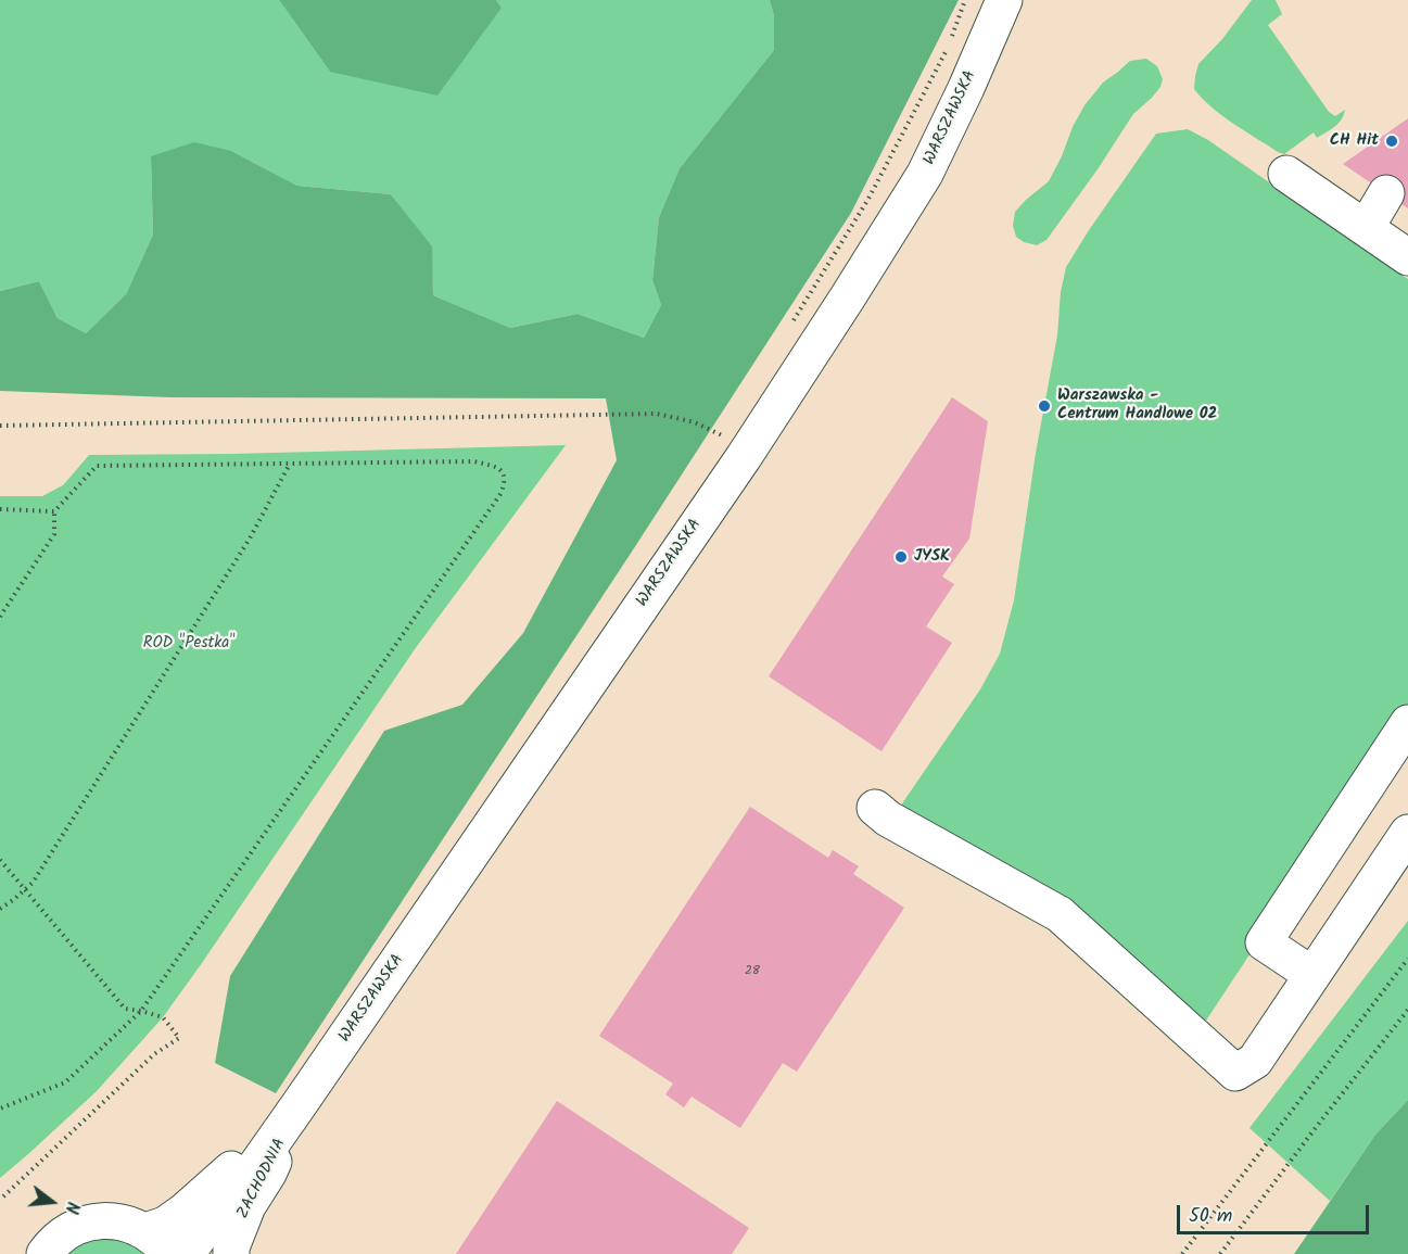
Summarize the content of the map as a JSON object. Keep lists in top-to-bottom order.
{
  "streets": {
    "main road": ["WARSZAWSKA", "ZACHODNIA"]
  },
  "crossings": [
    ["WARSZAWSKA", "ZACHODNIA"]
  ],
  "parks": ["ROD \"Pestka\""],
  "places": ["CH Hit", "Warszawska - Centrum Handlowe 02", "JYSK"],
  "house_numbers": ["28"],
  "scale_bar": "50 m",
  "north": "right"
}
